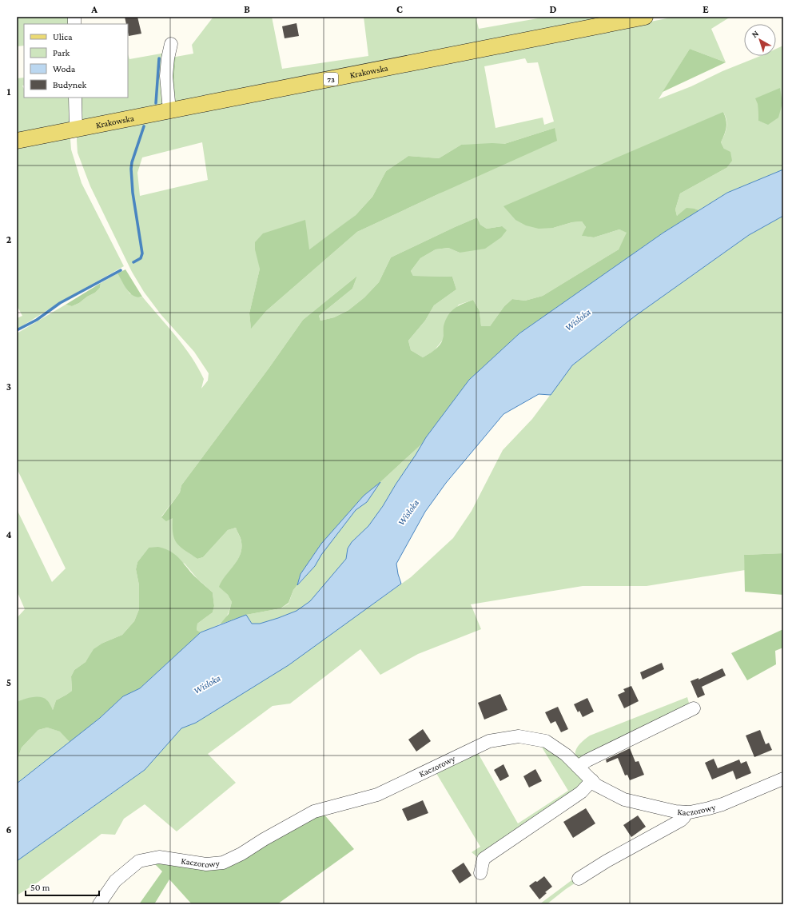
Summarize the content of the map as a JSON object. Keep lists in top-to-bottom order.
{
  "streets": {
    "main road": ["Krakowska", "73"],
    "street": ["Kaczorowy"]
  },
  "water": ["Wisłoka"],
  "legend": [
    "Ulica",
    "Park",
    "Woda",
    "Budynek"
  ],
  "scale_bar": "50 m",
  "north": "top left",
  "grid": {
    "columns": [
      "A",
      "B",
      "C",
      "D",
      "E"
    ],
    "rows": [
      "1",
      "2",
      "3",
      "4",
      "5",
      "6"
    ]
  }
}
